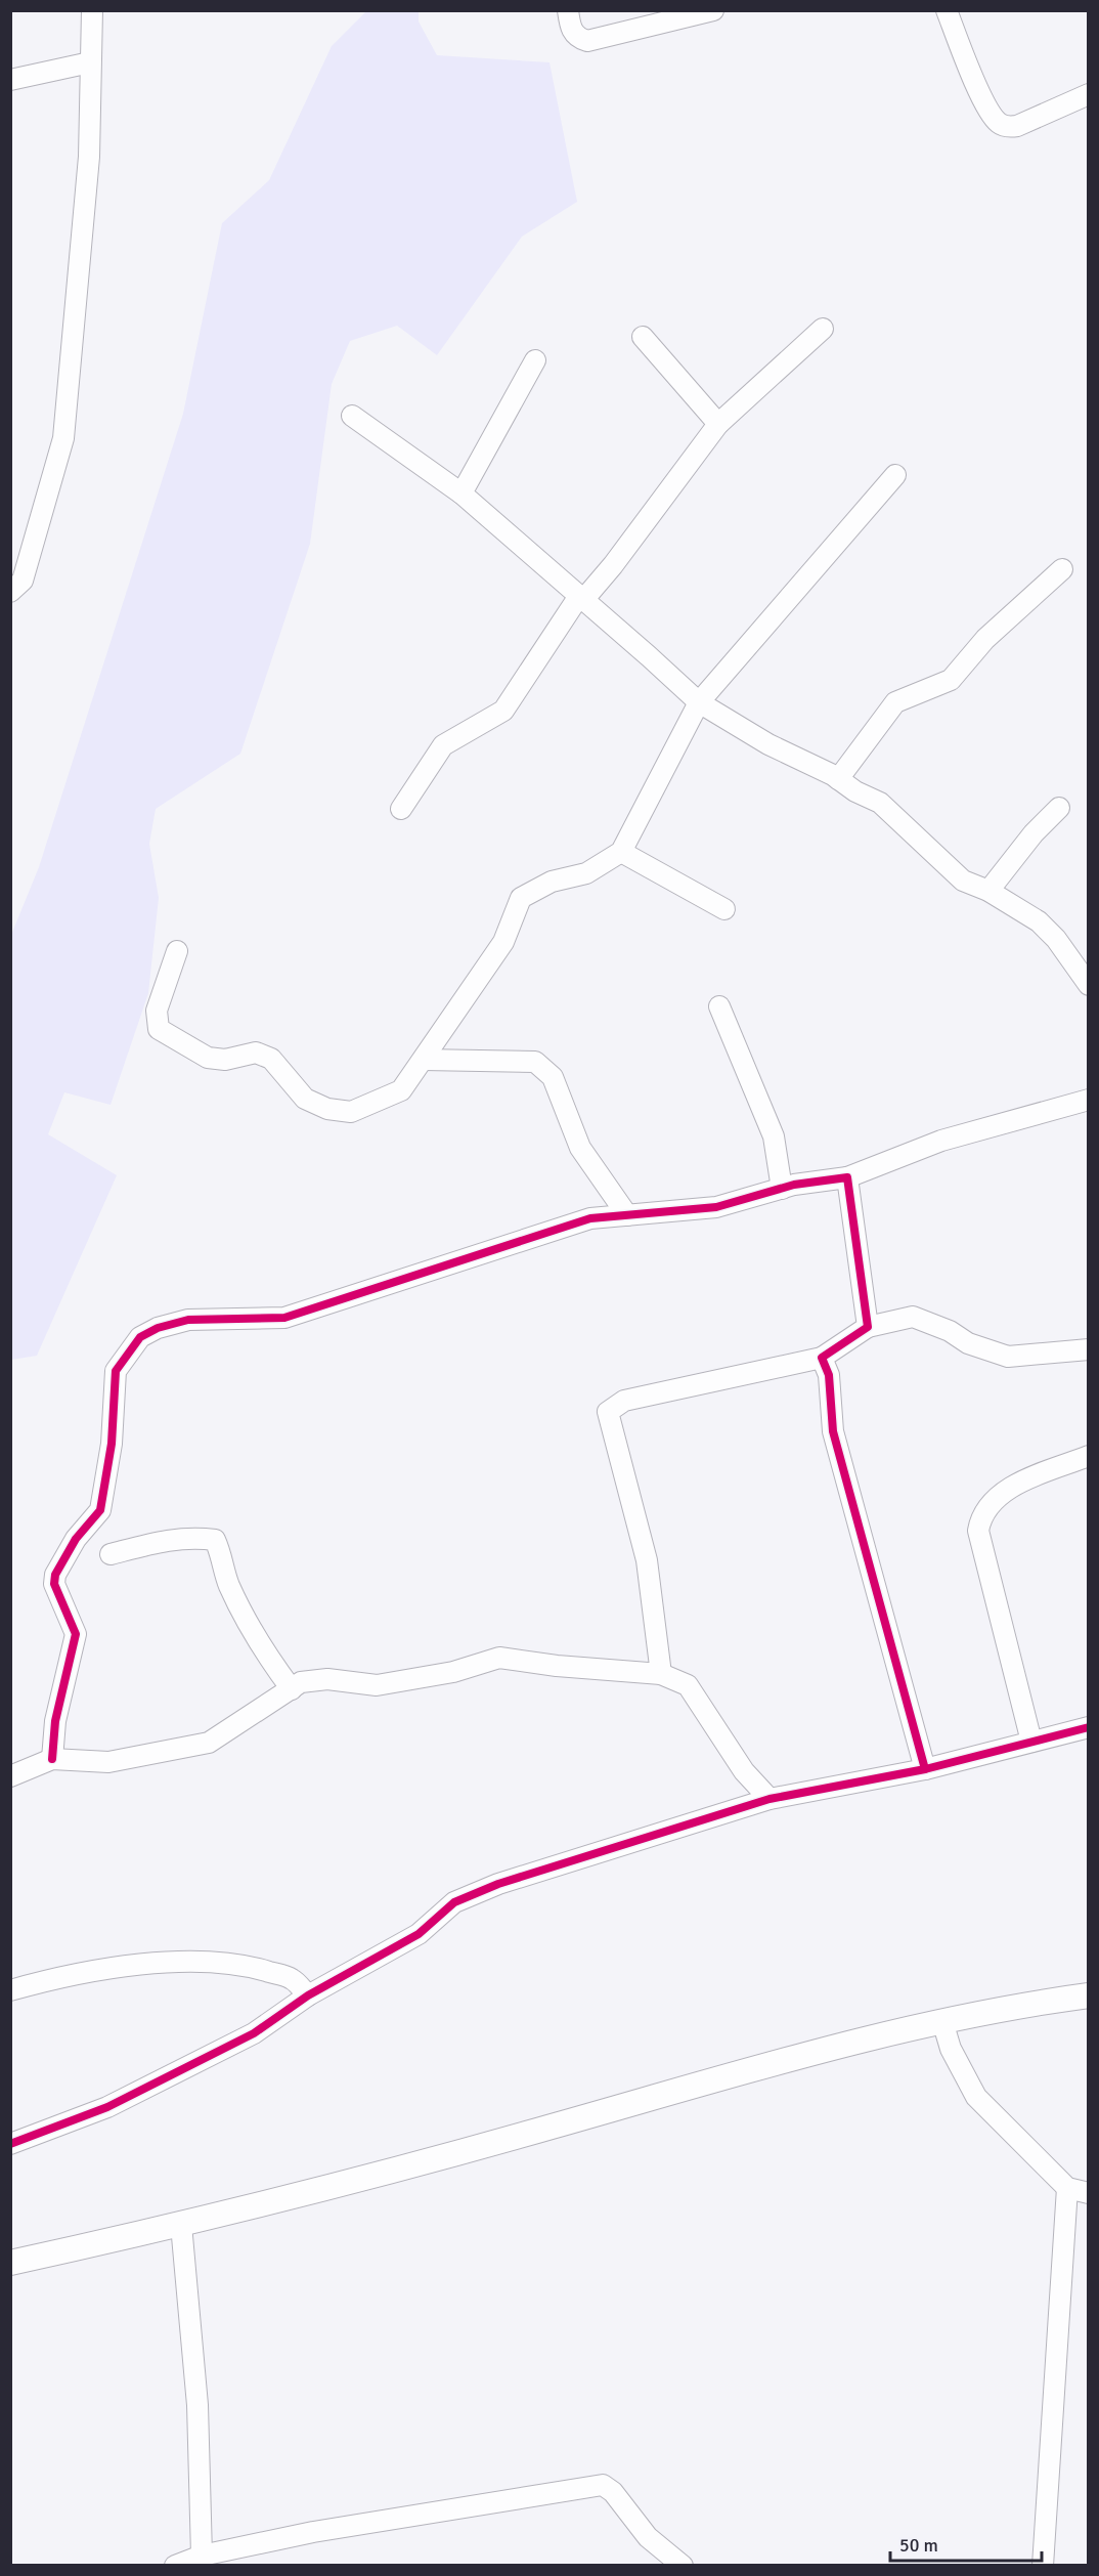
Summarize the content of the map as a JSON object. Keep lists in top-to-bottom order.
{
  "scale_bar": "50 m"
}
